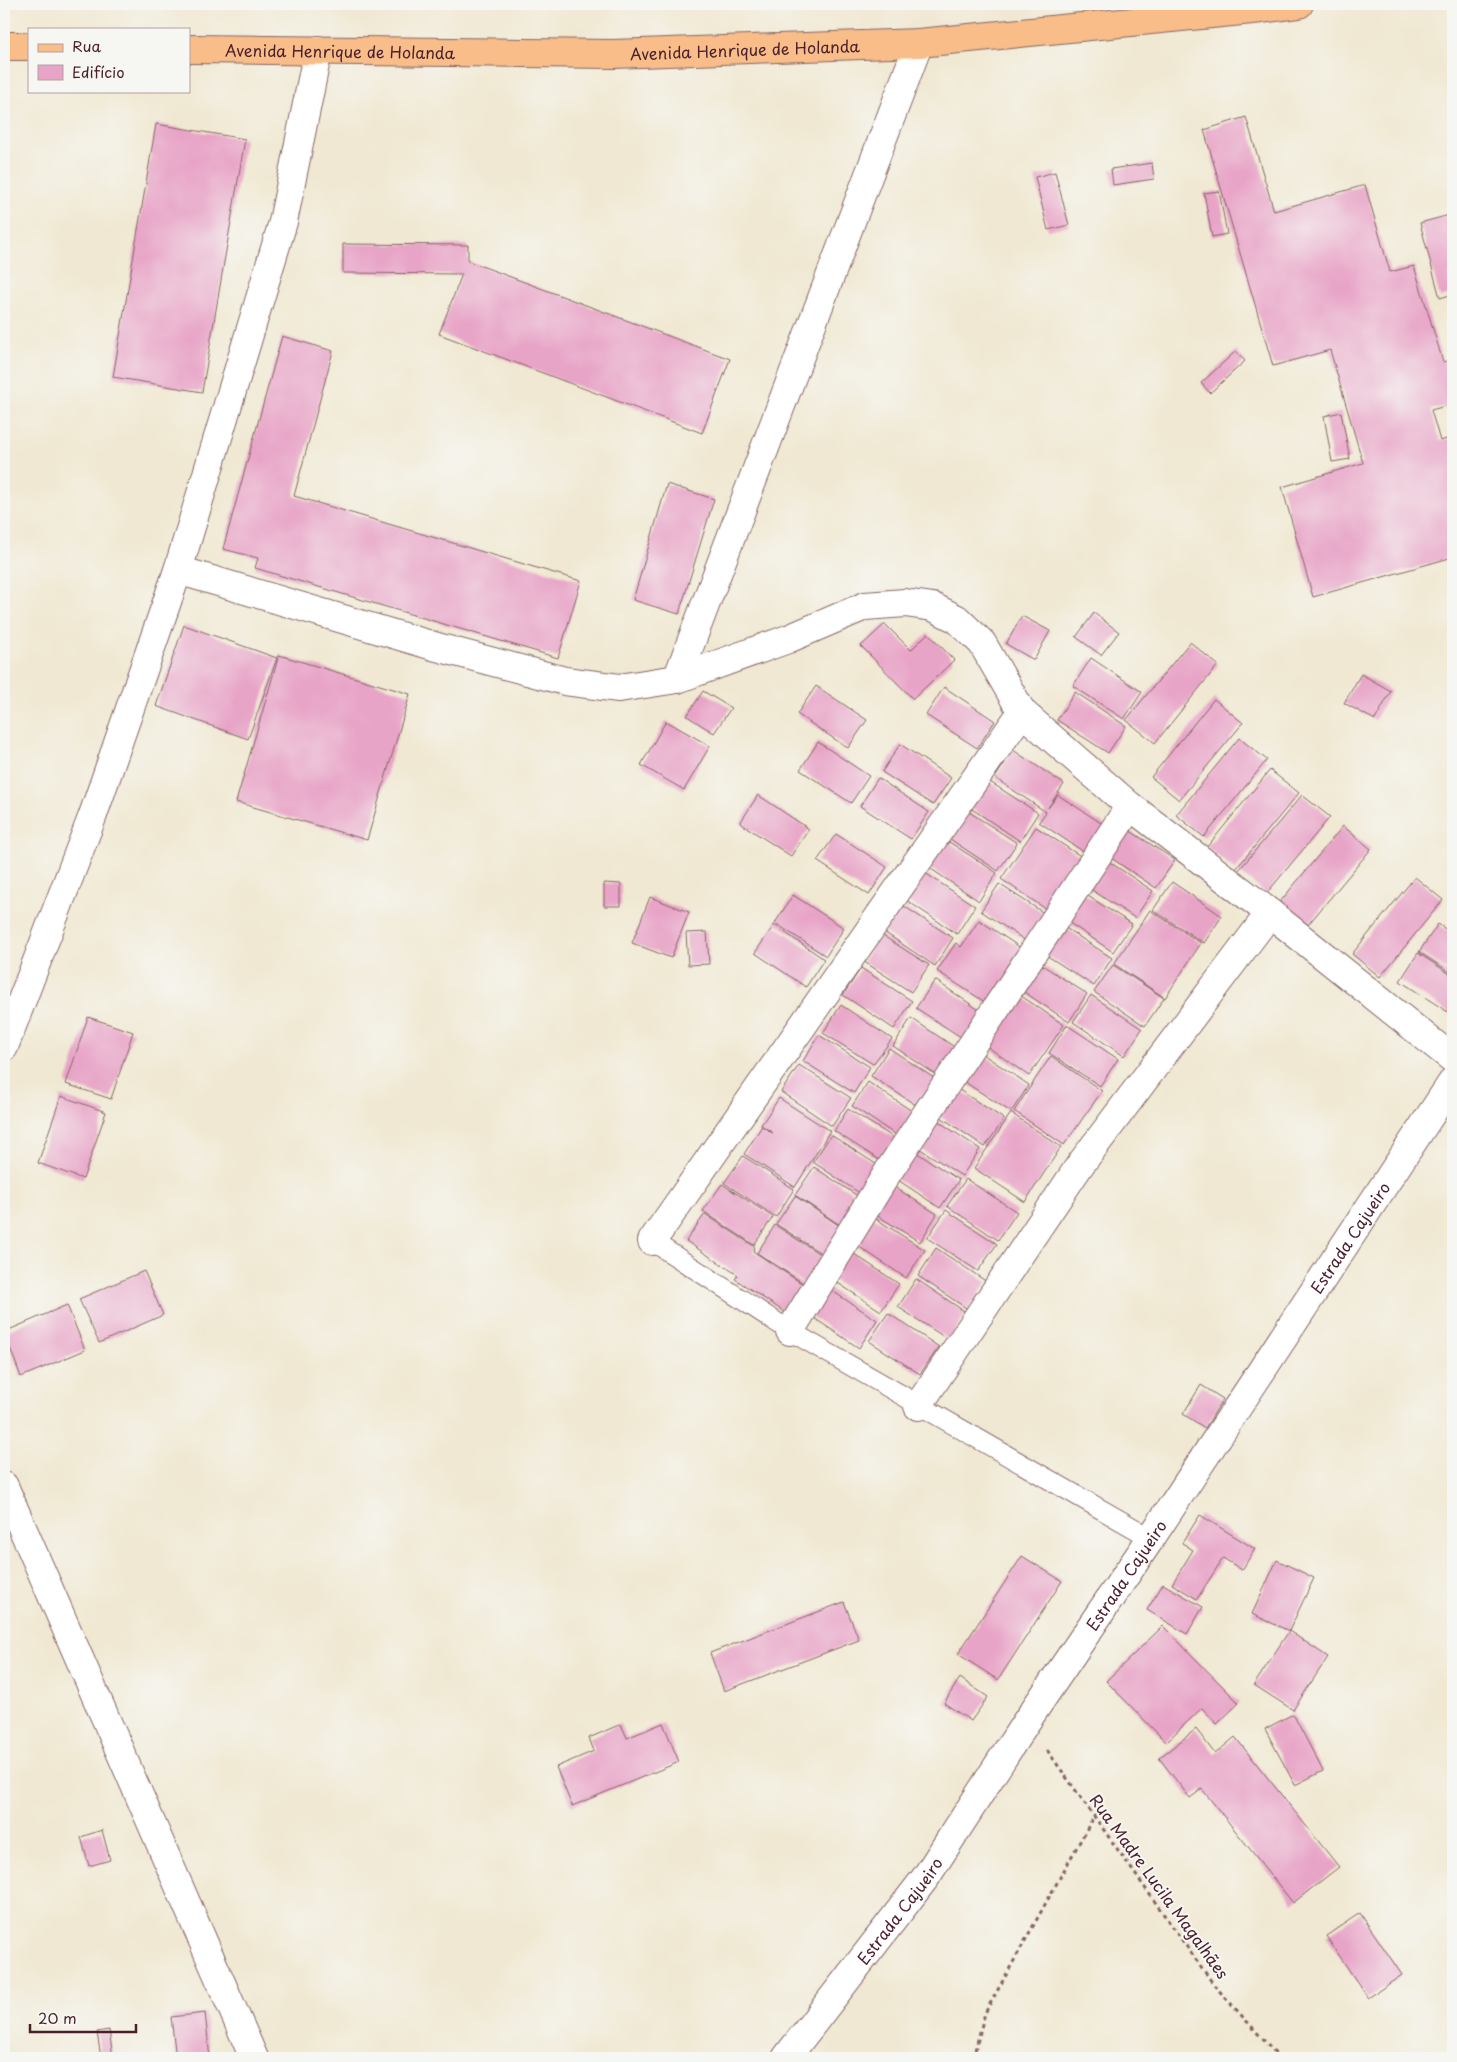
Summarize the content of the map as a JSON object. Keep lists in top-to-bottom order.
{
  "streets": {
    "main road": ["Avenida Henrique de Holanda"],
    "street": ["Estrada Cajueiro"],
    "path": ["Rua Madre Lucila Magalhães"]
  },
  "crossings": [
    ["Estrada Cajueiro", "Rua Madre Lucila Magalhães"]
  ],
  "legend": ["Rua", "Edifício"],
  "scale_bar": "20 m"
}
